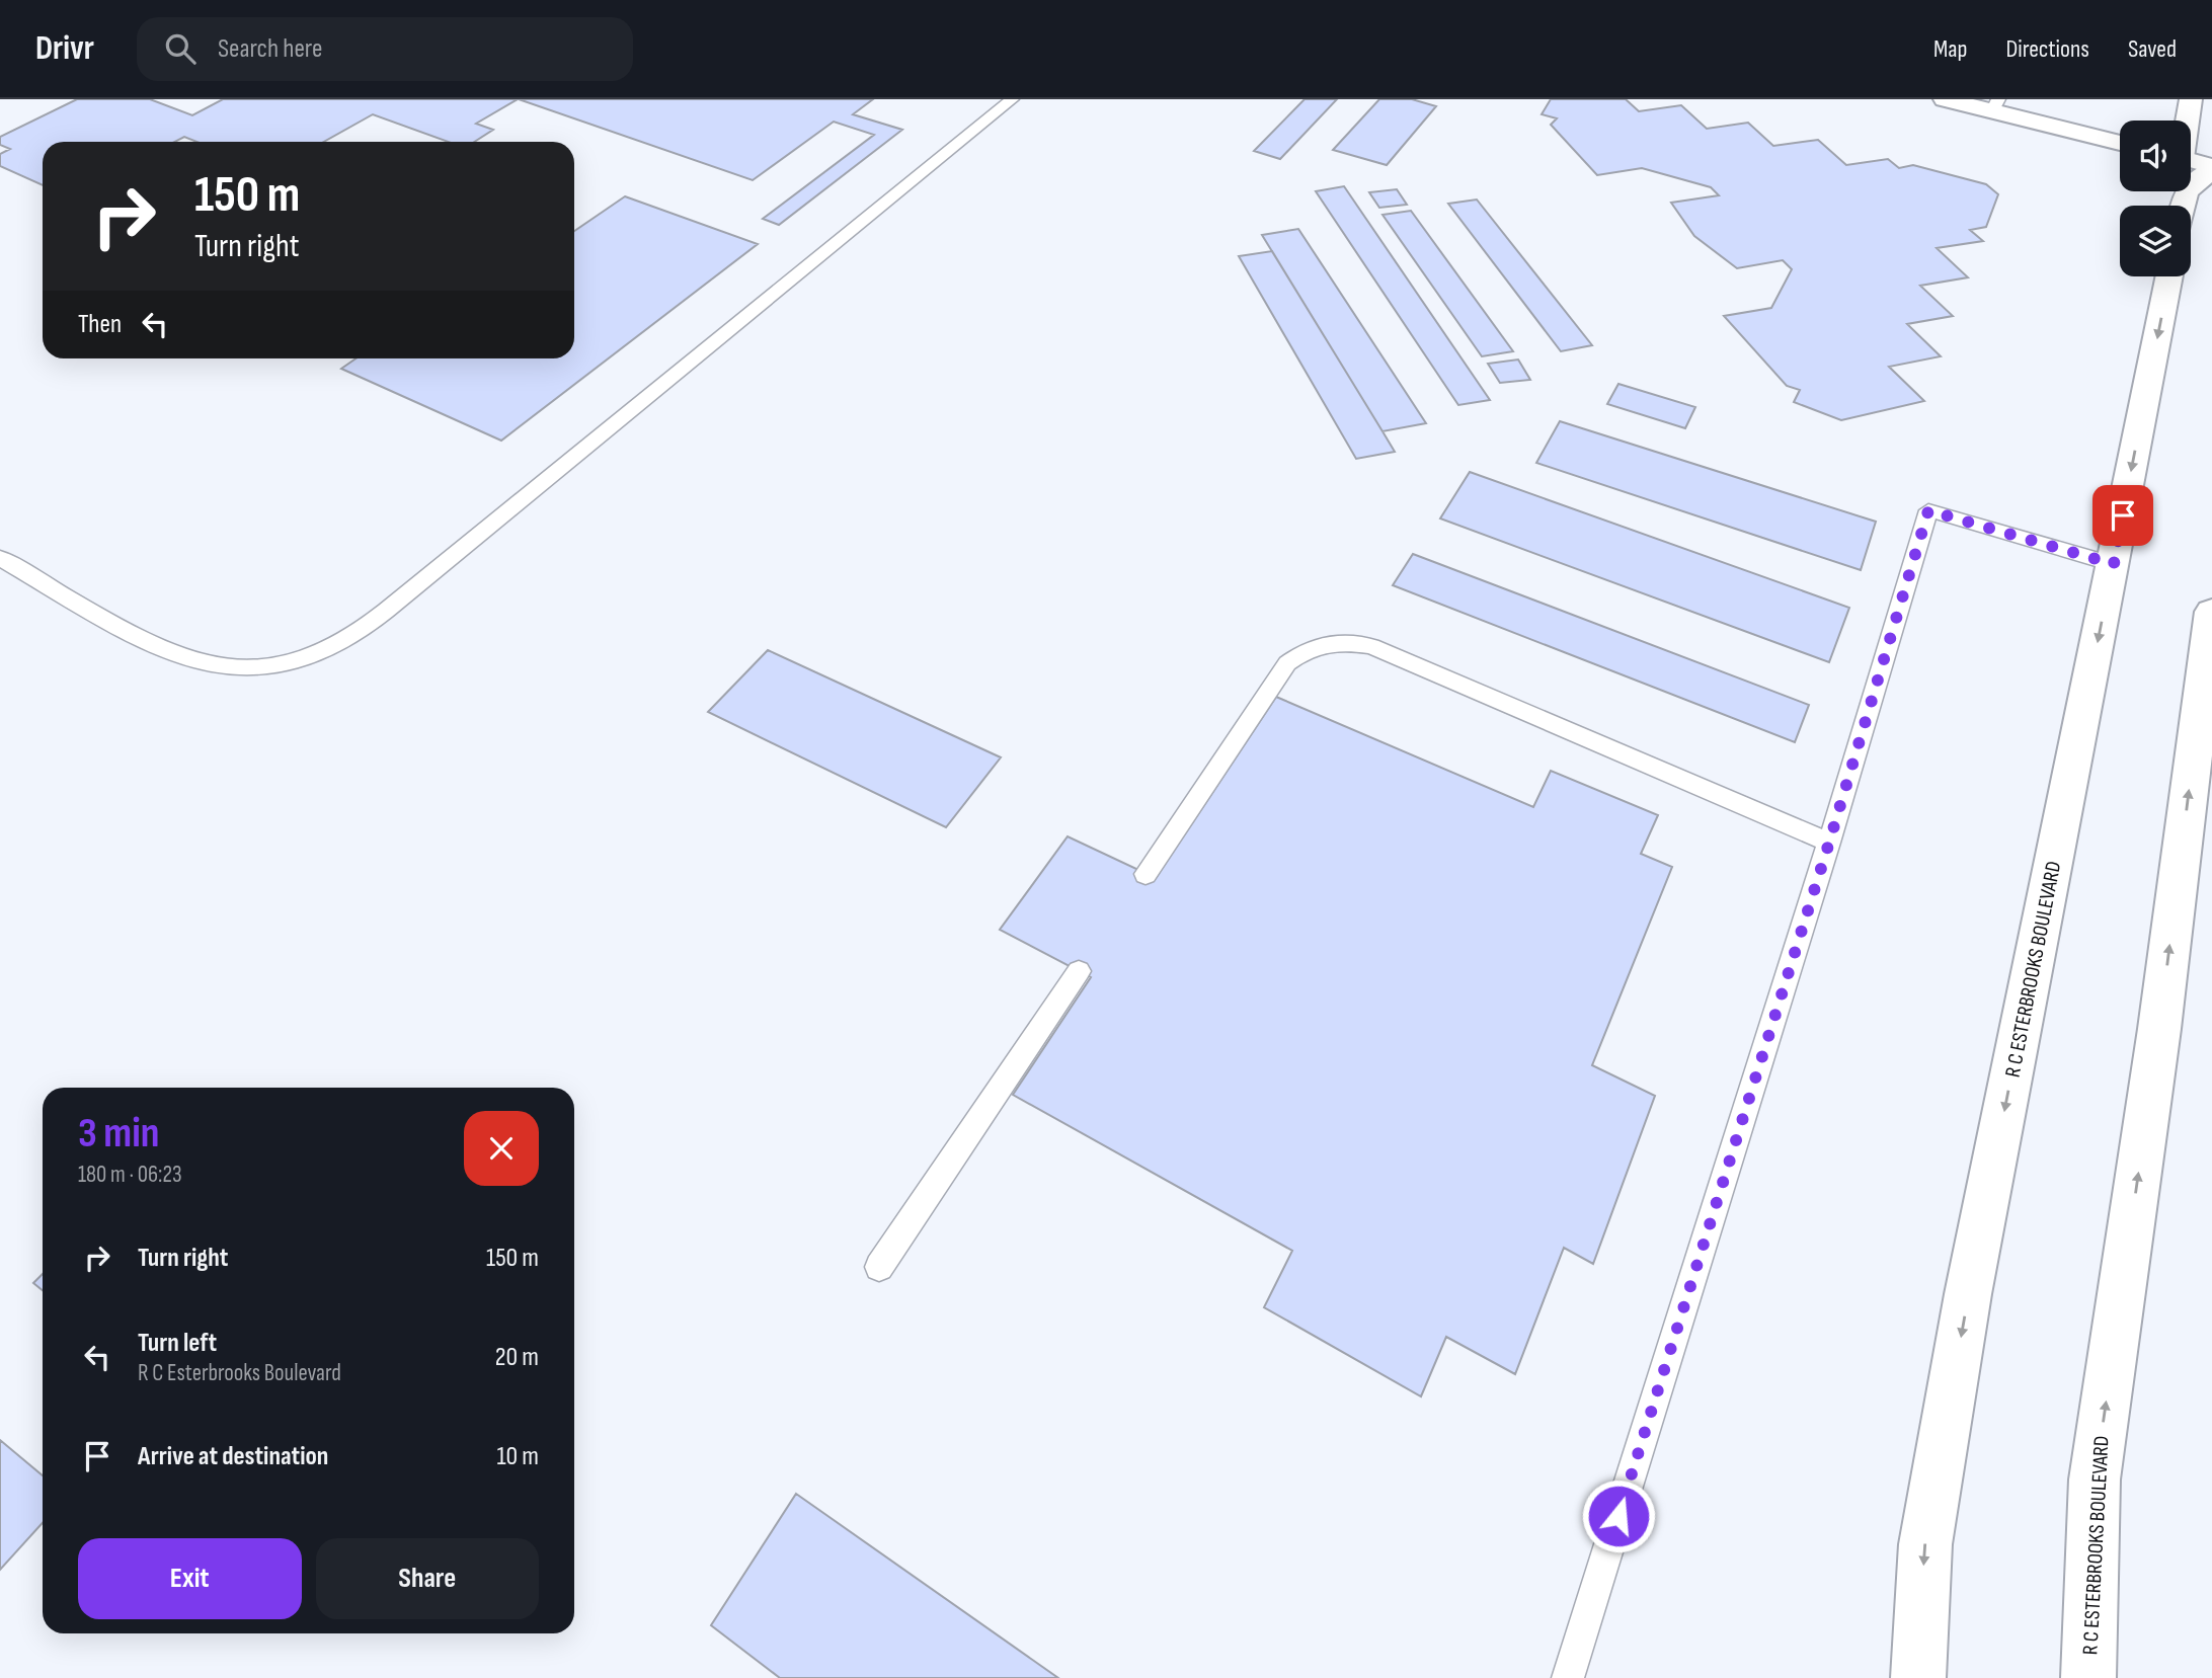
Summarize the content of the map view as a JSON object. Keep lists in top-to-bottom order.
{
  "streets": {
    "street": ["R C ESTERBROOKS BOULEVARD"]
  },
  "page": {
    "header": "Drivr",
    "search": "Search here",
    "nav": ["Map", "Directions", "Saved"],
    "turn": ["150 m", "Turn right"],
    "then": "Then",
    "heading": ["3 min", "180 m · 06:23"],
    "list": [
      {
        "name": "Turn right",
        "value": "150 m"
      },
      {
        "name": "Turn left",
        "note": "R C Esterbrooks Boulevard",
        "value": "20 m"
      },
      {
        "name": "Arrive at destination",
        "value": "10 m"
      }
    ],
    "buttons": ["Exit", "Share"]
  }
}
